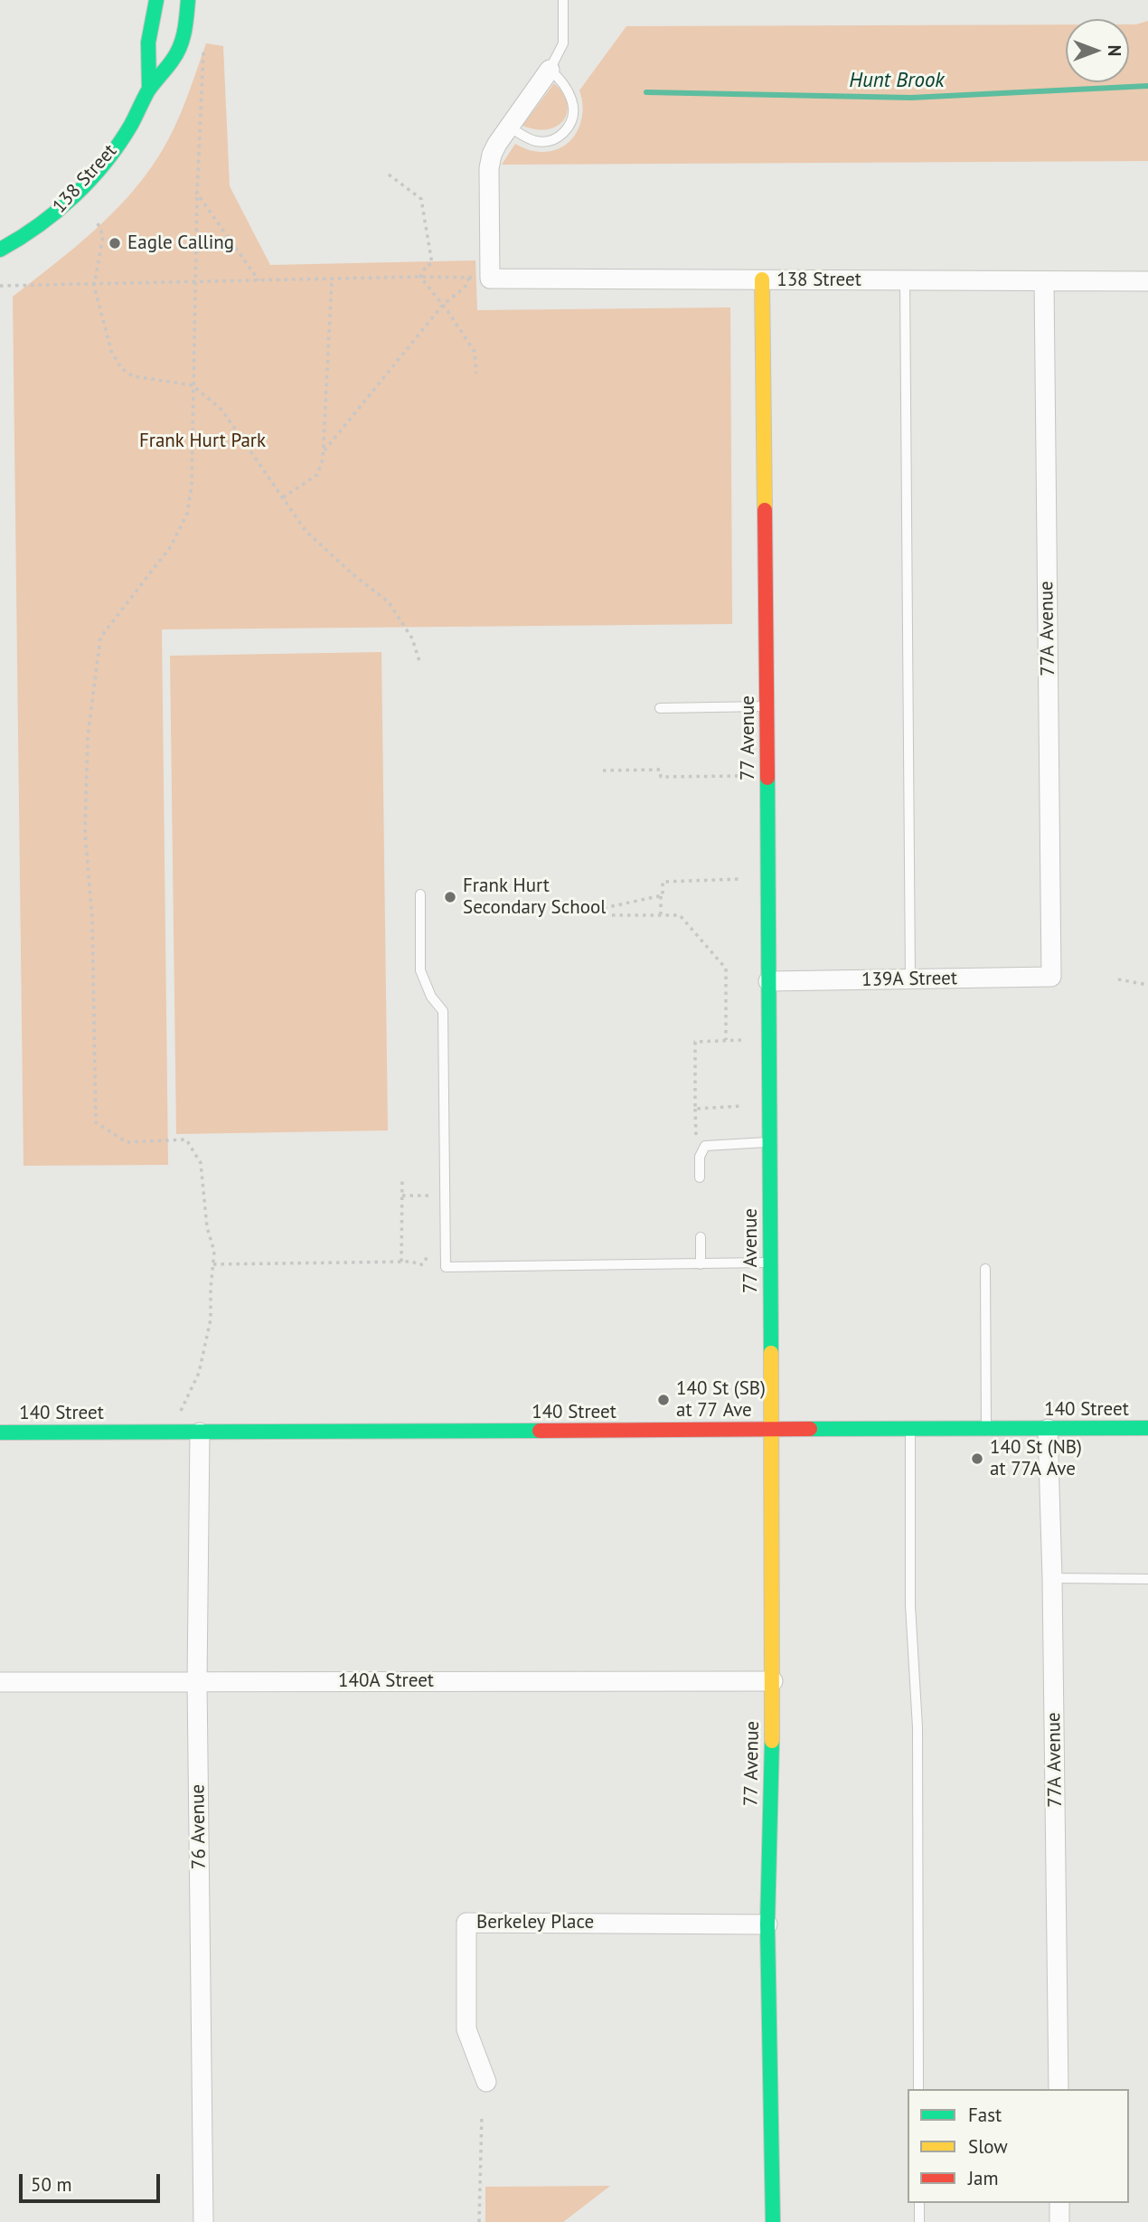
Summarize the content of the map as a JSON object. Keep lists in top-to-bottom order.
{
  "streets": {
    "street": [
      "138 Street",
      "77A Avenue",
      "77 Avenue",
      "139A Street",
      "140 Street",
      "140A Street",
      "76 Avenue",
      "Berkeley Place"
    ]
  },
  "crossings": [
    ["138 Street", "77A Avenue"],
    ["138 Street", "77 Avenue"],
    ["77A Avenue", "139A Street"],
    ["77A Avenue", "140 Street"],
    ["77 Avenue", "139A Street"],
    ["77 Avenue", "140 Street"],
    ["77 Avenue", "140A Street"],
    ["77 Avenue", "Berkeley Place"],
    ["140 Street", "76 Avenue"],
    ["140A Street", "76 Avenue"]
  ],
  "water": ["Hunt Brook"],
  "parks": ["Frank Hurt Park"],
  "places": [
    "Eagle Calling",
    "Frank Hurt Secondary School",
    "140 St (SB) at 77 Ave",
    "140 St (NB) at 77A Ave"
  ],
  "legend": ["Fast", "Slow", "Jam"],
  "scale_bar": "50 m",
  "north": "right"
}
